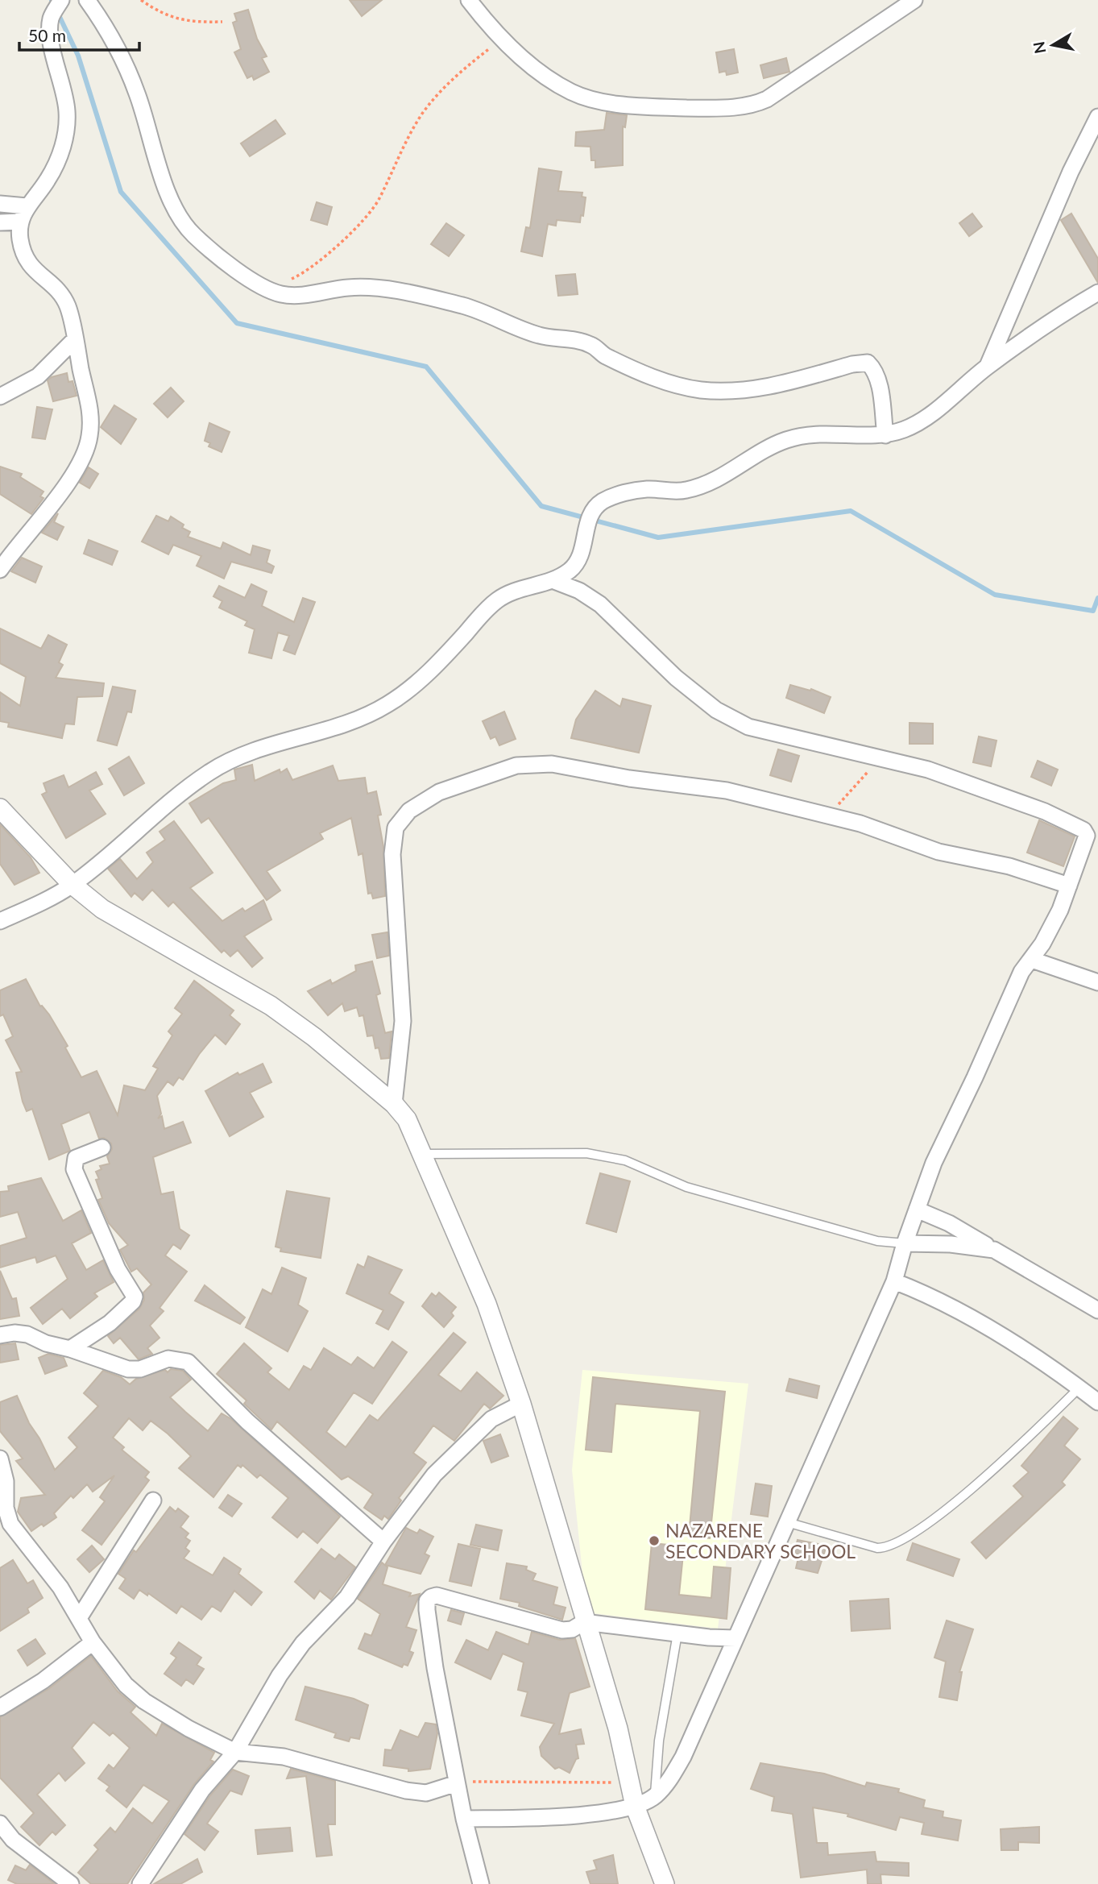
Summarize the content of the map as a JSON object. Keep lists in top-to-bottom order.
{
  "places": ["NAZARENE SECONDARY SCHOOL"],
  "scale_bar": "50 m",
  "north": "left"
}
